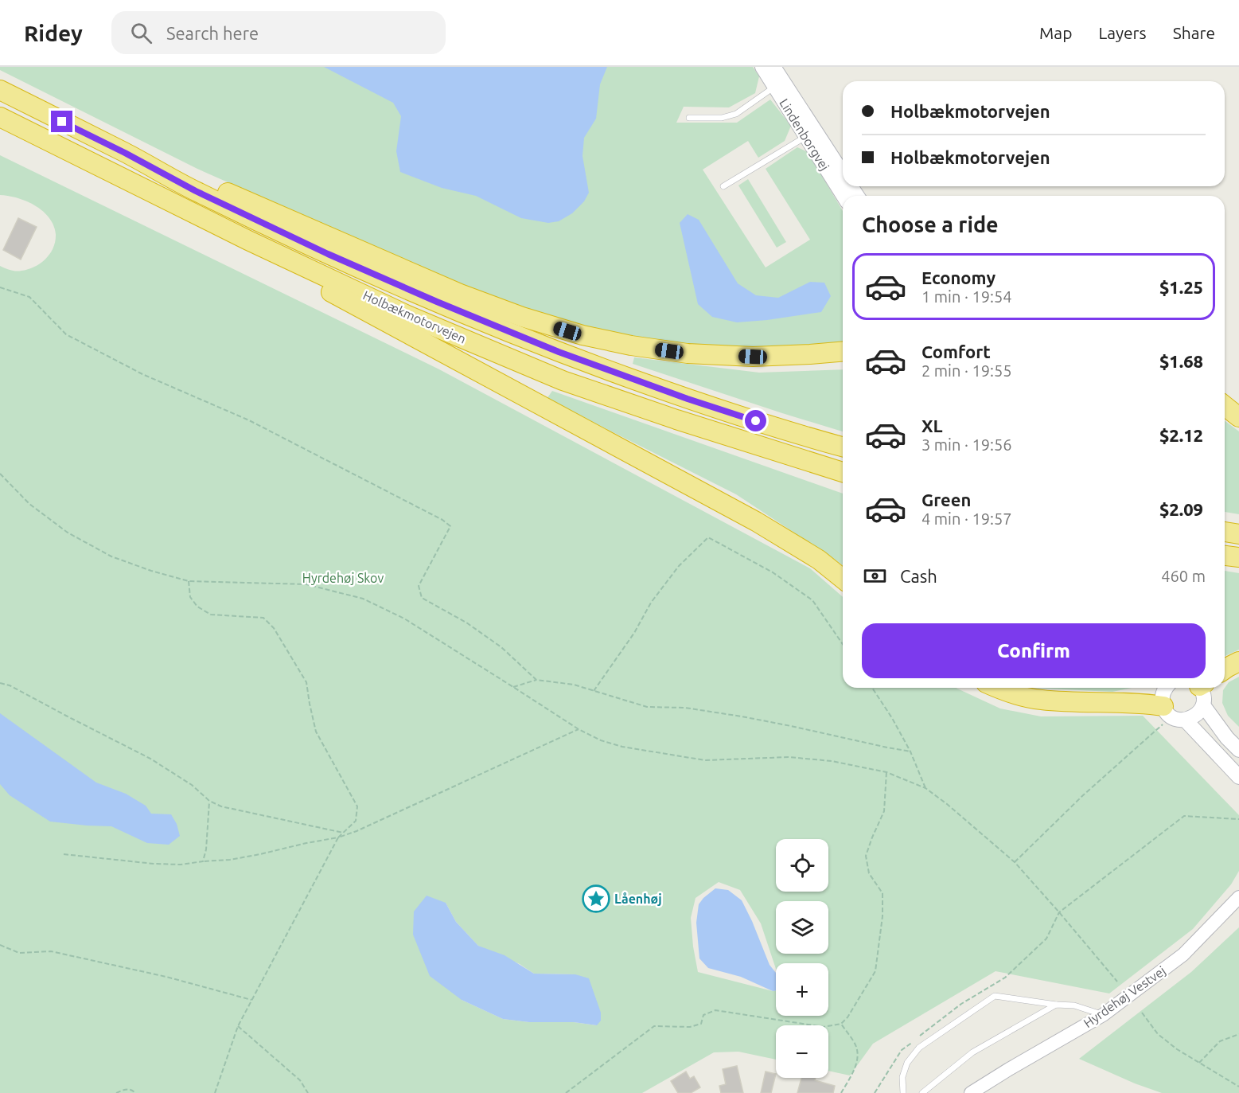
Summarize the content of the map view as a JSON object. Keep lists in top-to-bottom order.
{
  "streets": {
    "highway": ["Holbækmotorvejen"],
    "main road": ["Lindenborgvej"],
    "street": ["Hyrdehøj Vestvej"]
  },
  "parks": ["Hyrdehøj Skov"],
  "places": {
    "place": ["Låenhøj"]
  },
  "page": {
    "header": "Ridey",
    "search": "Search here",
    "nav": ["Map", "Layers", "Share"],
    "banner": ["Holbækmotorvejen", "Holbækmotorvejen"],
    "heading": "Choose a ride",
    "list": [
      {
        "name": "Economy",
        "note": "1 min · 19:54",
        "value": "$1.25"
      },
      {
        "name": "Comfort",
        "note": "2 min · 19:55",
        "value": "$1.68"
      },
      {
        "name": "XL",
        "note": "3 min · 19:56",
        "value": "$2.12"
      },
      {
        "name": "Green",
        "note": "4 min · 19:57",
        "value": "$2.09"
      }
    ],
    "pay": ["Cash", "460 m"],
    "buttons": "Confirm",
    "map_buttons": ["+", "−"]
  }
}
